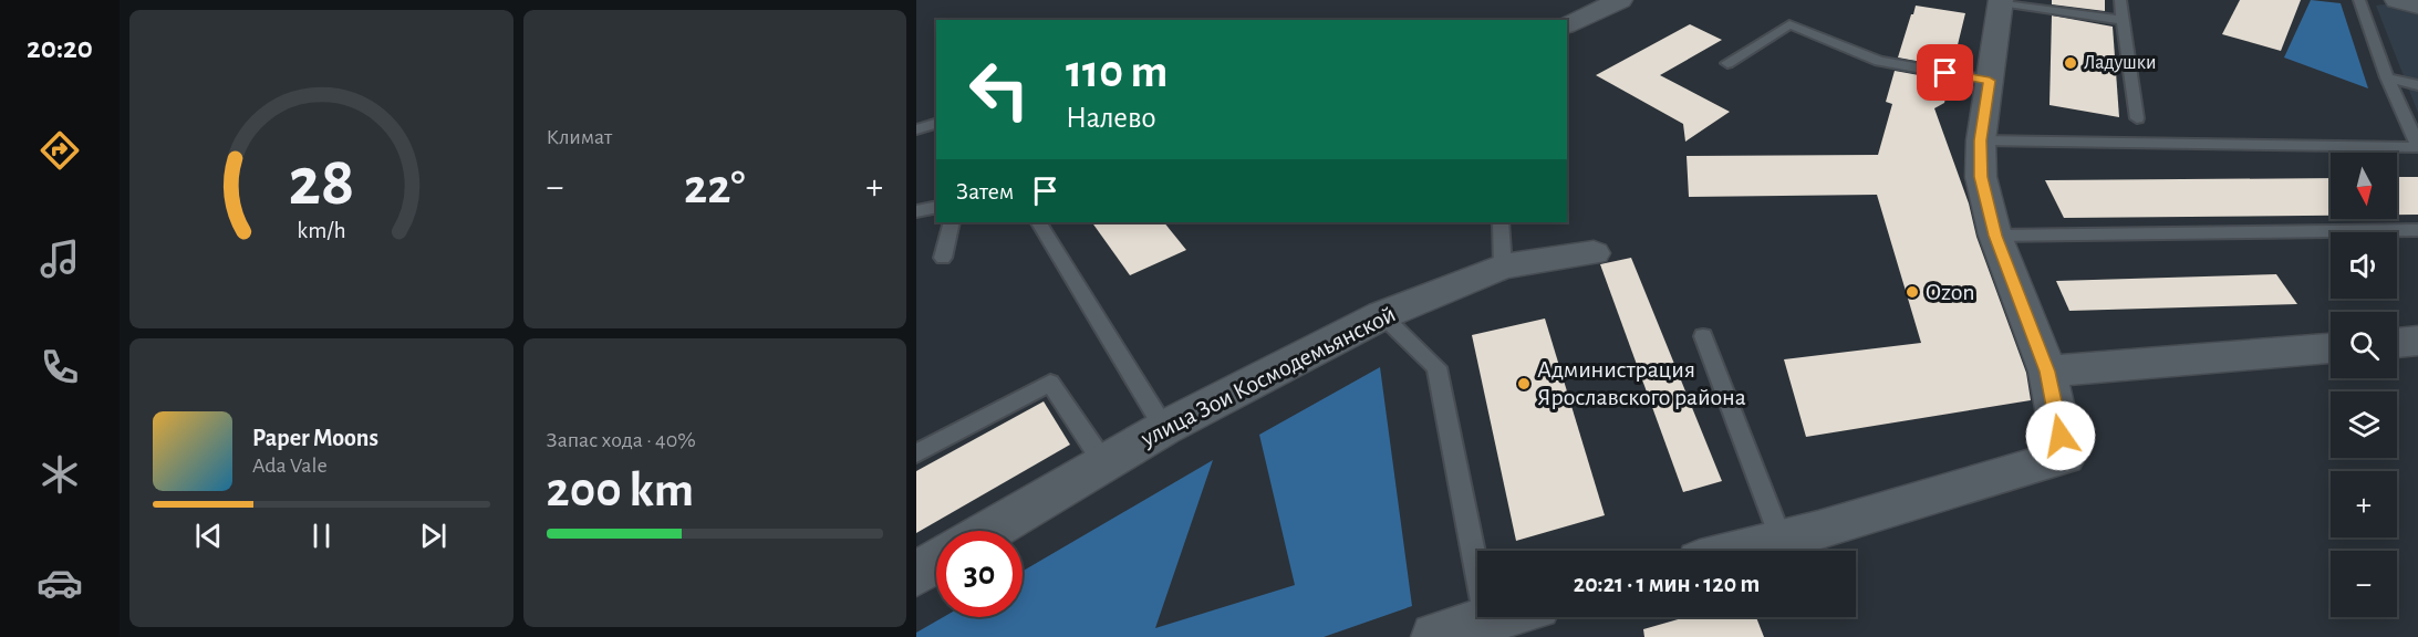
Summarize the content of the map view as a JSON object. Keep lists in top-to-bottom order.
{
  "streets": {
    "street": ["улица Зои Космодемьянской"]
  },
  "places": ["Ладушки", "Ozon", "Администрация Ярославского района"],
  "north": "bottom",
  "page": {
    "tabs": "20:20",
    "tile": [
      "Климат",
      ["Запас хода · 40%", "200 km"]
    ],
    "turn": ["110 m", "Налево"],
    "map_buttons": ["+", "−"],
    "then": "Затем",
    "heat": ["−", "22°", "+"],
    "song": ["Paper Moons", "Ada Vale"],
    "limit": "30",
    "trip": "20:21 · 1 мин · 120 m",
    "gauge": ["28", "km/h"]
  }
}
